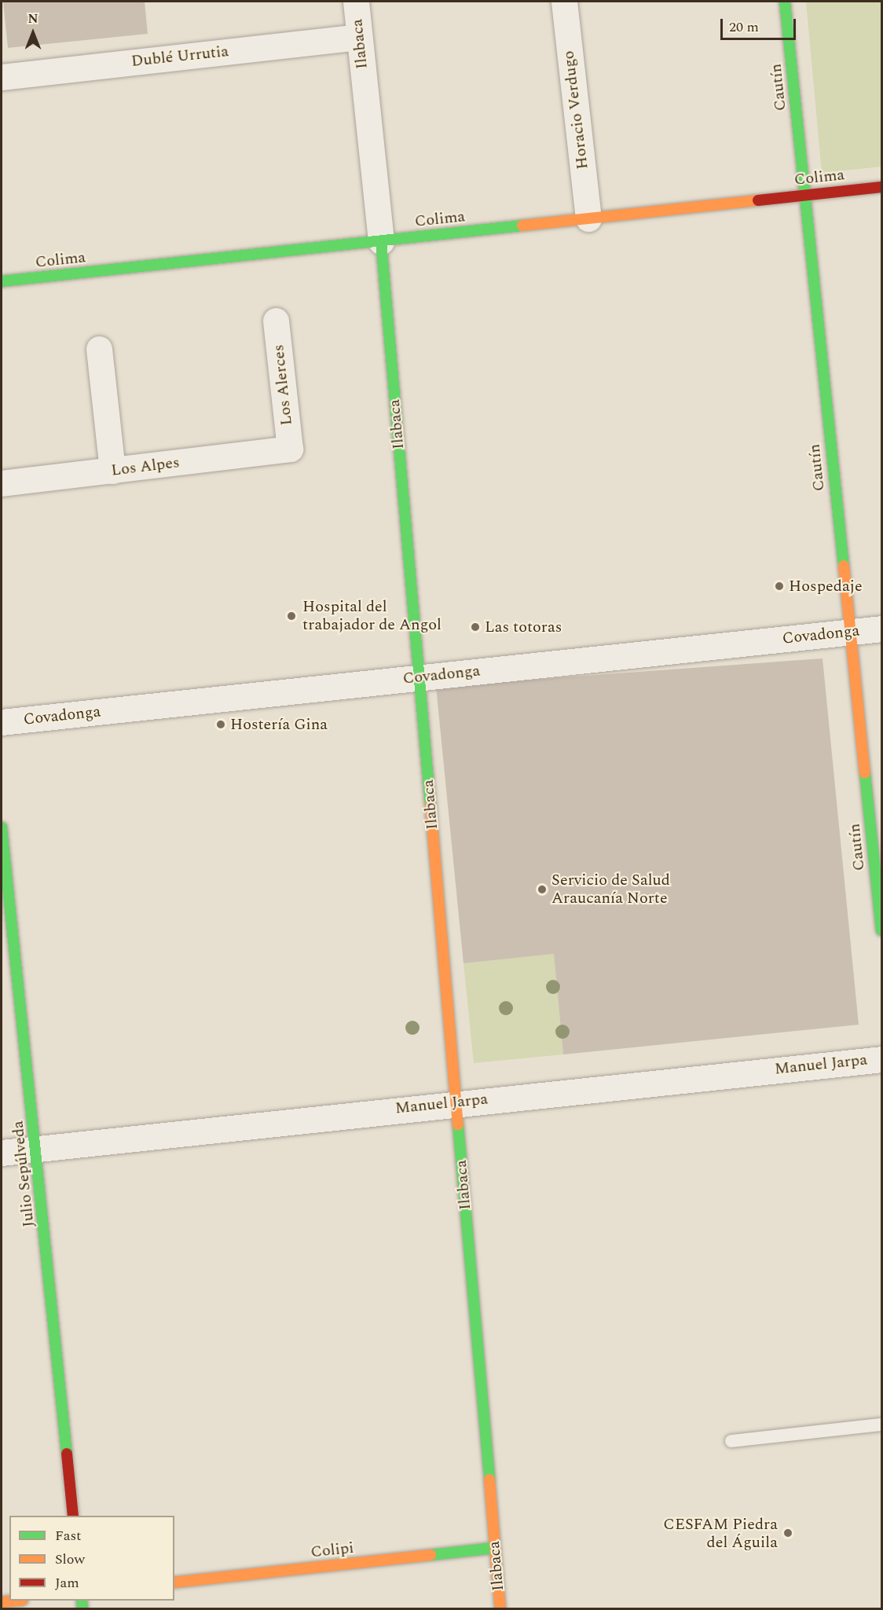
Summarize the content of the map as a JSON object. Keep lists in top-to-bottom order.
{
  "streets": {
    "main road": [
      "Ilabaca",
      "Cautín",
      "Colima",
      "Julio Sepúlveda",
      "Colipi"
    ],
    "street": [
      "Dublé Urrutia",
      "Horacio Verdugo",
      "Los Alerces",
      "Los Alpes",
      "Covadonga",
      "Manuel Jarpa"
    ]
  },
  "crossings": [
    ["Ilabaca", "Dublé Urrutia"],
    ["Ilabaca", "Colima"],
    ["Ilabaca", "Covadonga"],
    ["Ilabaca", "Manuel Jarpa"],
    ["Ilabaca", "Colipi"],
    ["Cautín", "Colima"],
    ["Cautín", "Covadonga"],
    ["Horacio Verdugo", "Colima"],
    ["Los Alerces", "Los Alpes"],
    ["Manuel Jarpa", "Julio Sepúlveda"]
  ],
  "places": [
    "Hospedaje",
    "Hospital del trabajador de Angol",
    "Las totoras",
    "Hostería Gina",
    "Servicio de Salud Araucanía Norte",
    "CESFAM Piedra del Águila"
  ],
  "legend": ["Fast", "Slow", "Jam"],
  "scale_bar": "20 m",
  "north": "top"
}
